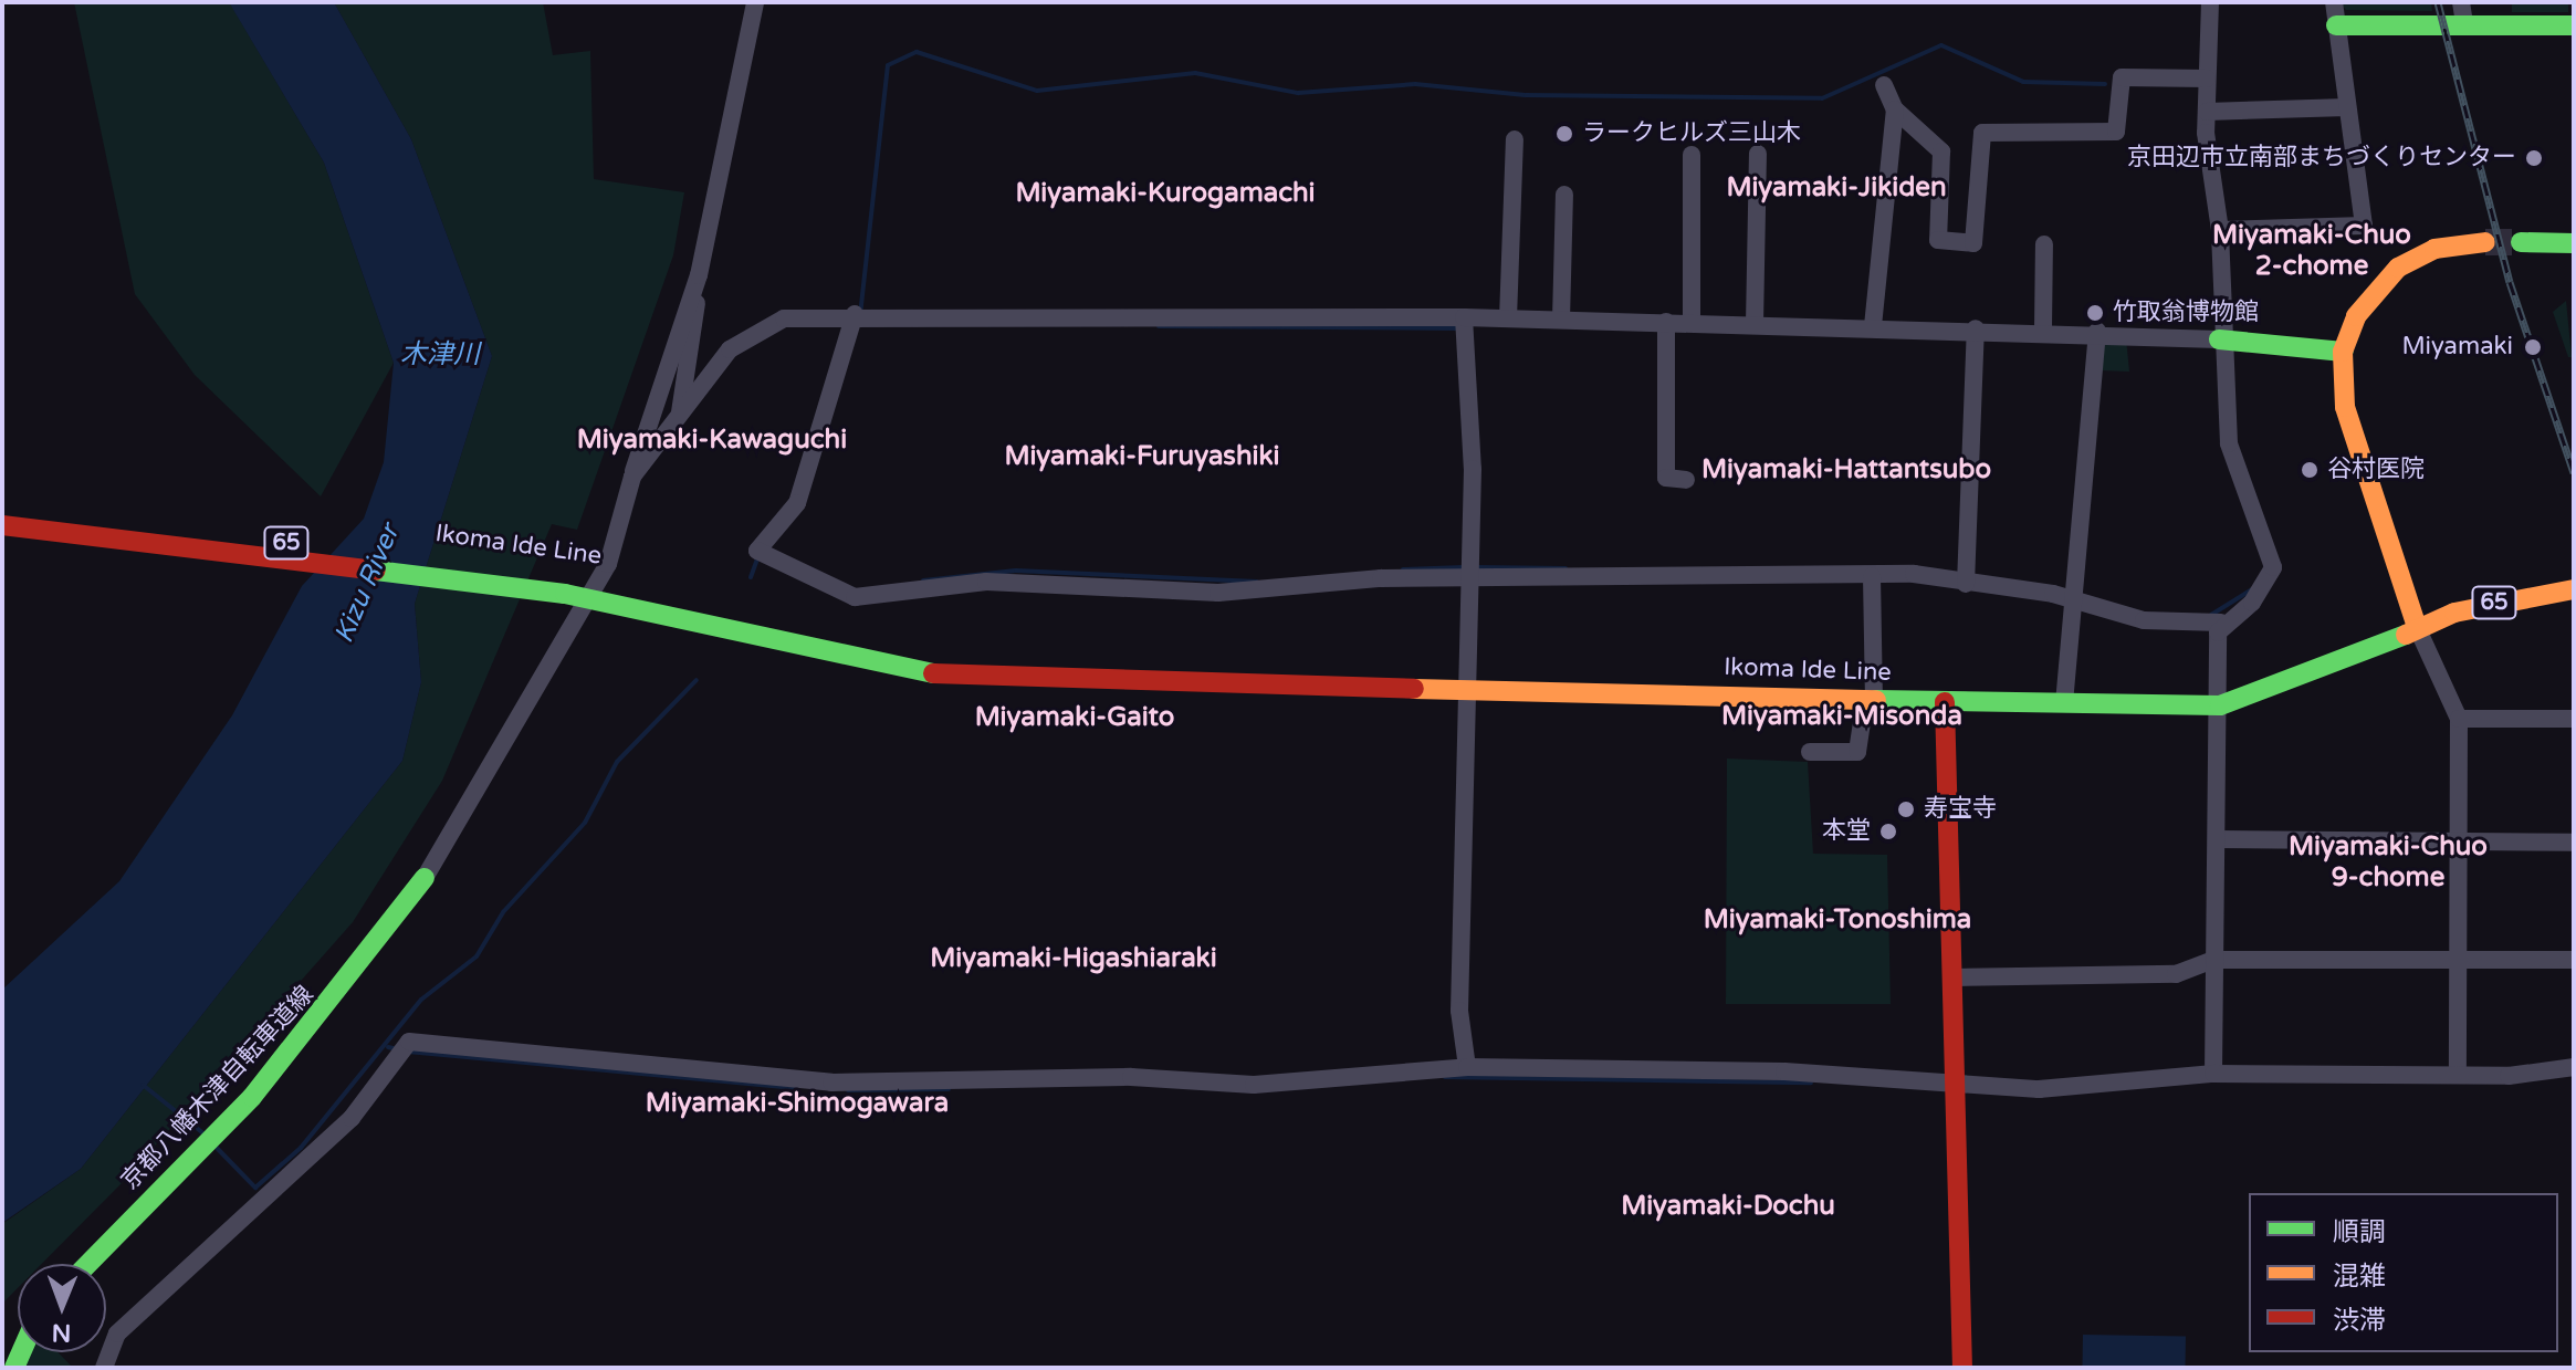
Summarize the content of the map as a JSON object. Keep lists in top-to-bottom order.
{
  "streets": {
    "main road": ["65", "Ikoma Ide Line", "京都八幡木津自転車道線"]
  },
  "districts": [
    "Miyamaki-Jikiden",
    "Miyamaki-Kurogamachi",
    "Miyamaki-Chuo 2-chome",
    "Miyamaki-Kawaguchi",
    "Miyamaki-Furuyashiki",
    "Miyamaki-Hattantsubo",
    "Miyamaki-Misonda",
    "Miyamaki-Gaito",
    "Miyamaki-Chuo 9-chome",
    "Miyamaki-Tonoshima",
    "Miyamaki-Higashiaraki",
    "Miyamaki-Shimogawara",
    "Miyamaki-Dochu"
  ],
  "water": ["木津川", "Kizu River"],
  "places": [
    "ラークヒルズ三山木",
    "京田辺市立南部まちづくりセンター",
    "竹取翁博物館",
    "Miyamaki",
    "谷村医院",
    "寿宝寺",
    "本堂"
  ],
  "legend": ["順調", "混雑", "渋滞"],
  "north": "bottom"
}
